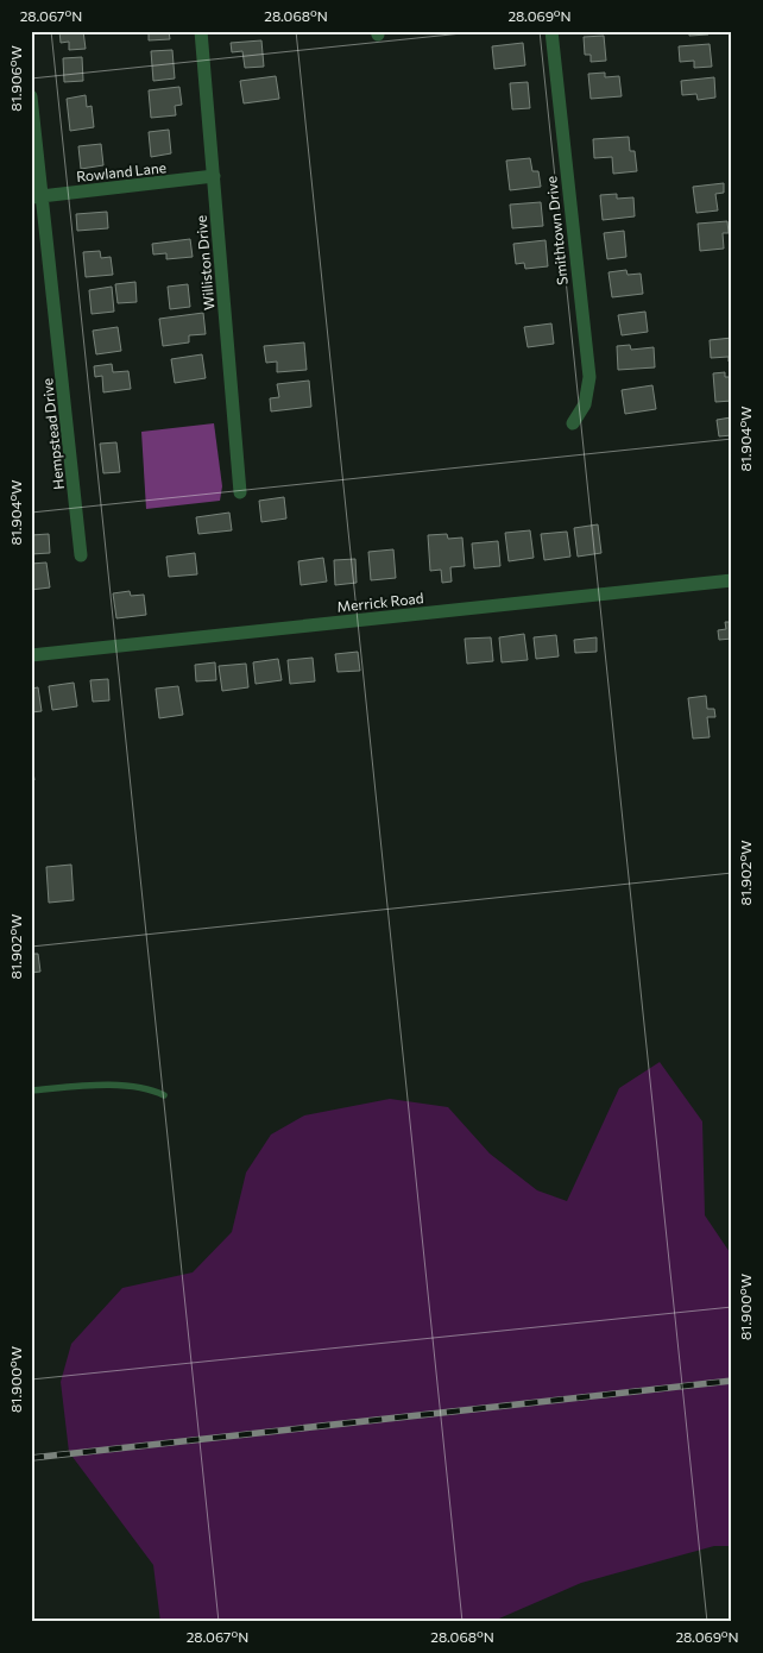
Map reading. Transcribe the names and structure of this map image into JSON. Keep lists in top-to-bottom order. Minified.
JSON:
{"streets":{"street":["Rowland Lane","Smithtown Drive","Williston Drive","Hempstead Drive","Merrick Road"]},"crossings":[["Rowland Lane","Williston Drive"],["Rowland Lane","Hempstead Drive"]],"coordinates":["28.067°N","28.068°N","28.069°N","81.906°W","81.904°W","81.902°W","81.900°W"]}
